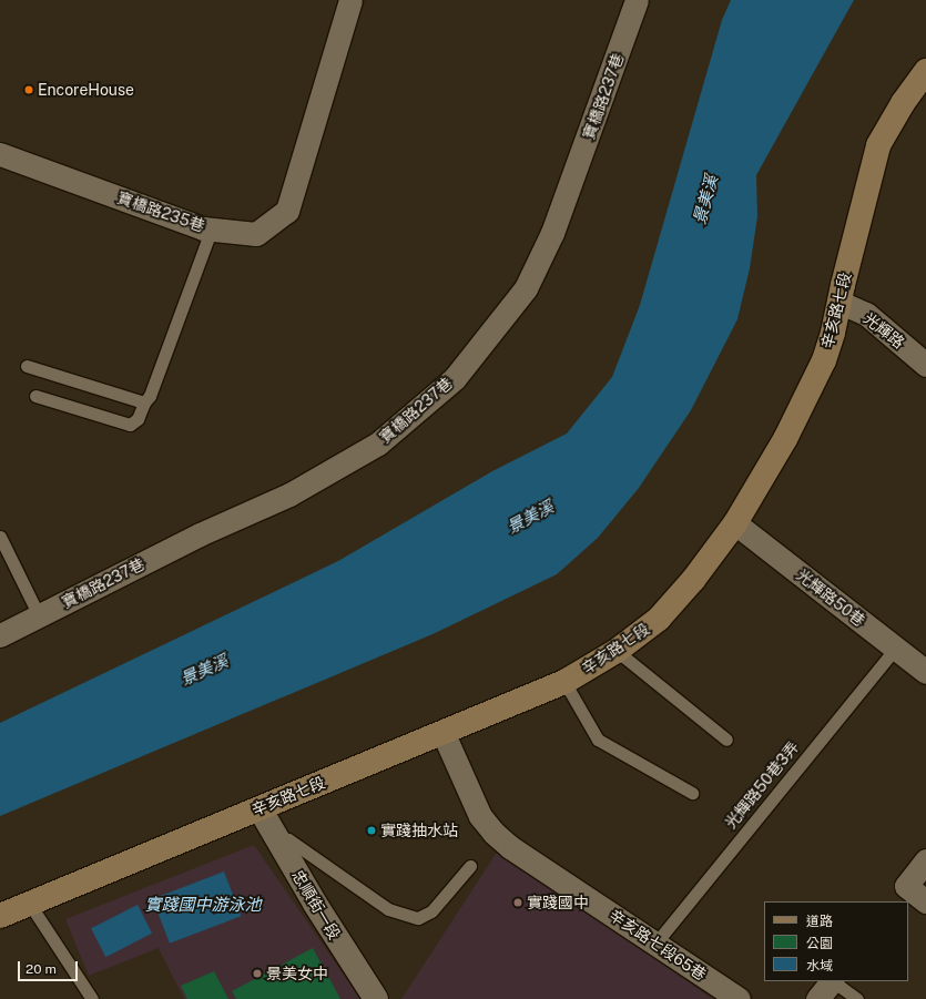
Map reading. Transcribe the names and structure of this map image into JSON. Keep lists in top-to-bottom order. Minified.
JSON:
{"streets":{"main road":["辛亥路七段"],"street":["寶橋路237巷","寶橋路235巷","光輝路","光輝路50巷","忠順街一段","辛亥路七段65巷"],"lane":["光輝路50巷3弄"]},"crossings":[["辛亥路七段","光輝路"],["辛亥路七段","光輝路50巷"],["辛亥路七段","忠順街一段"],["辛亥路七段","辛亥路七段65巷"],["光輝路50巷","光輝路50巷3弄"],["光輝路50巷3弄","辛亥路七段65巷"]],"water":["景美溪","實踐國中游泳池"],"places":["EncoreHouse","實踐抽水站","實踐國中","景美女中"],"legend":["道路","公園","水域"],"scale_bar":"20 m"}
